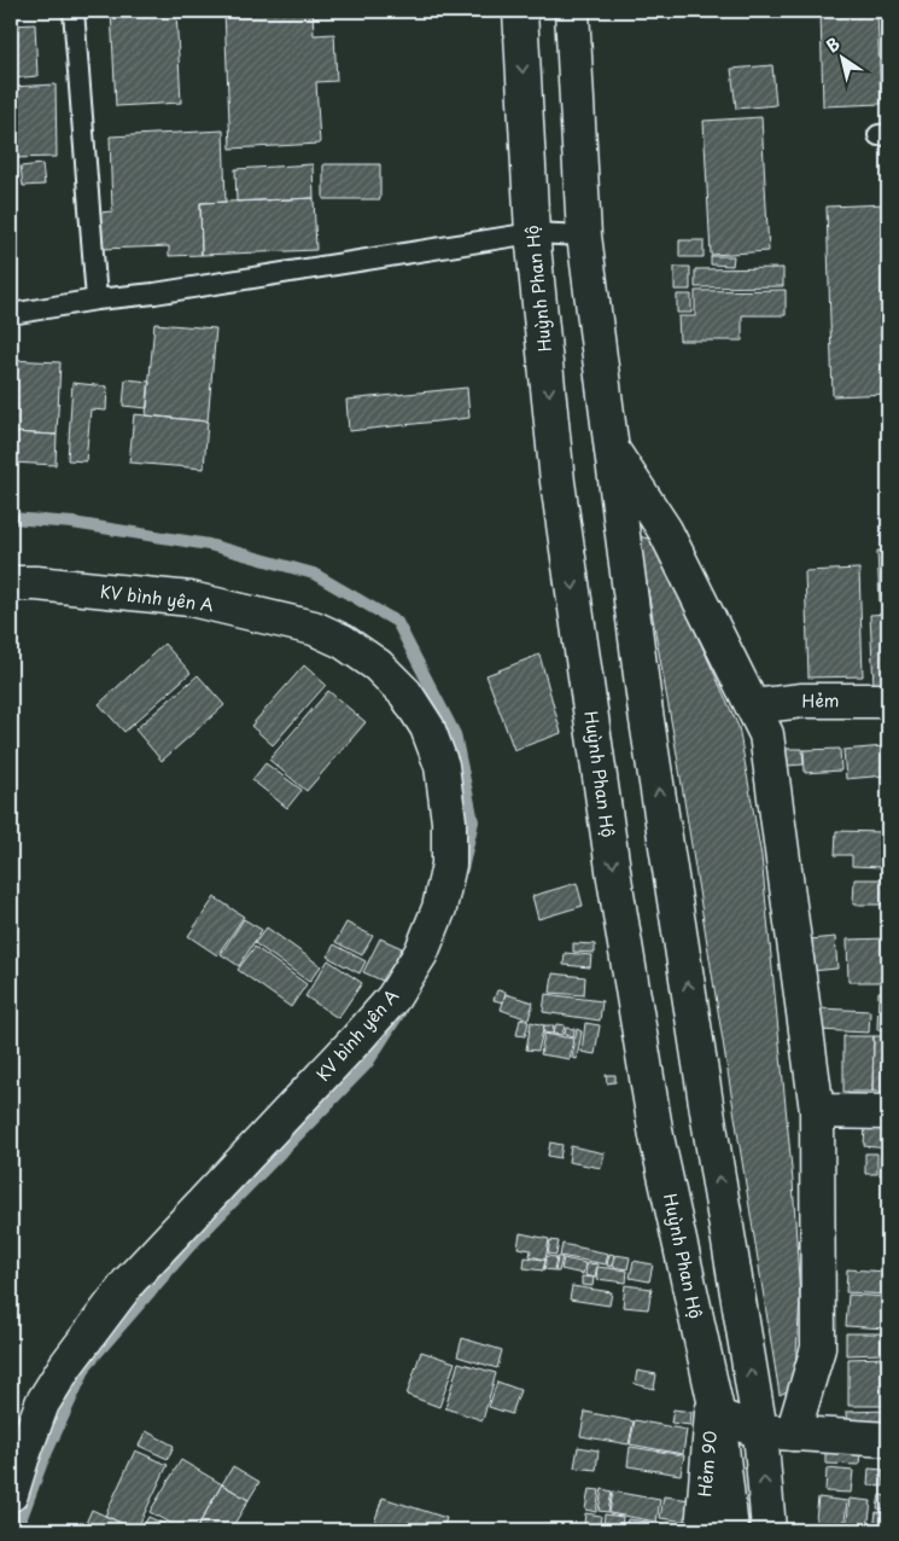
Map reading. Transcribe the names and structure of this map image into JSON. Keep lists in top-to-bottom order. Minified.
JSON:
{"streets":{"street":["Huỳnh Phan Hộ","KV bình yên A","Hẻm","Hẻm 90"]},"crossings":[["Huỳnh Phan Hộ","Hẻm 90"]],"north":"top left"}
